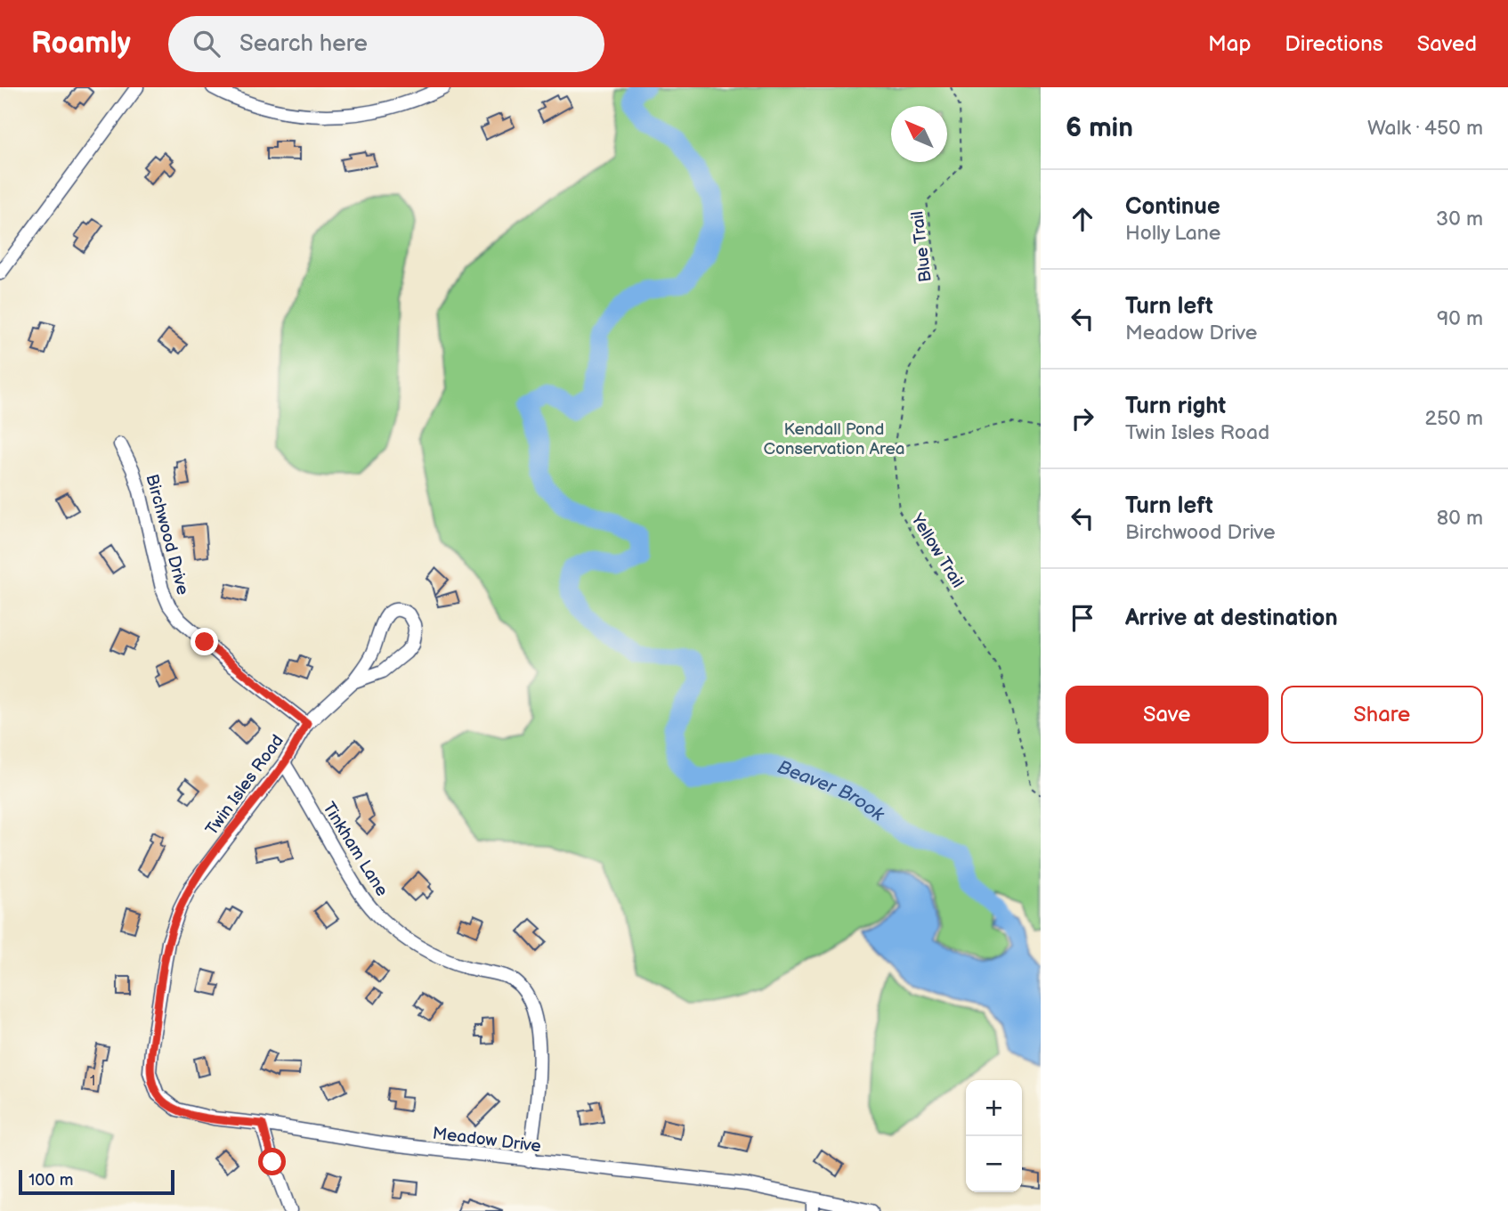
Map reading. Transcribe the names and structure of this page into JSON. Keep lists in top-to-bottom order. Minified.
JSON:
{"streets":{"street":["Birchwood Drive","Twin Isles Road","Tinkham Lane","Meadow Drive"],"path":["Blue Trail","Yellow Trail"]},"crossings":[["Blue Trail","Yellow Trail"],["Birchwood Drive","Twin Isles Road"],["Twin Isles Road","Tinkham Lane"],["Twin Isles Road","Meadow Drive"],["Tinkham Lane","Meadow Drive"]],"water":["Beaver Brook"],"parks":["Kendall Pond Conservation Area"],"house_numbers":["1"],"scale_bar":"100 m","north":"top left","page":{"header":"Roamly","search":"Search here","nav":["Map","Directions","Saved"],"heading":["6 min","Walk · 450 m"],"list":[["Continue","Holly Lane","30 m"],["Turn left","Meadow Drive","90 m"],["Turn right","Twin Isles Road","250 m"],["Turn left","Birchwood Drive","80 m"],"Arrive at destination"],"buttons":["Save","Share"],"map_buttons":["+","−"],"scale":"100 m"}}
